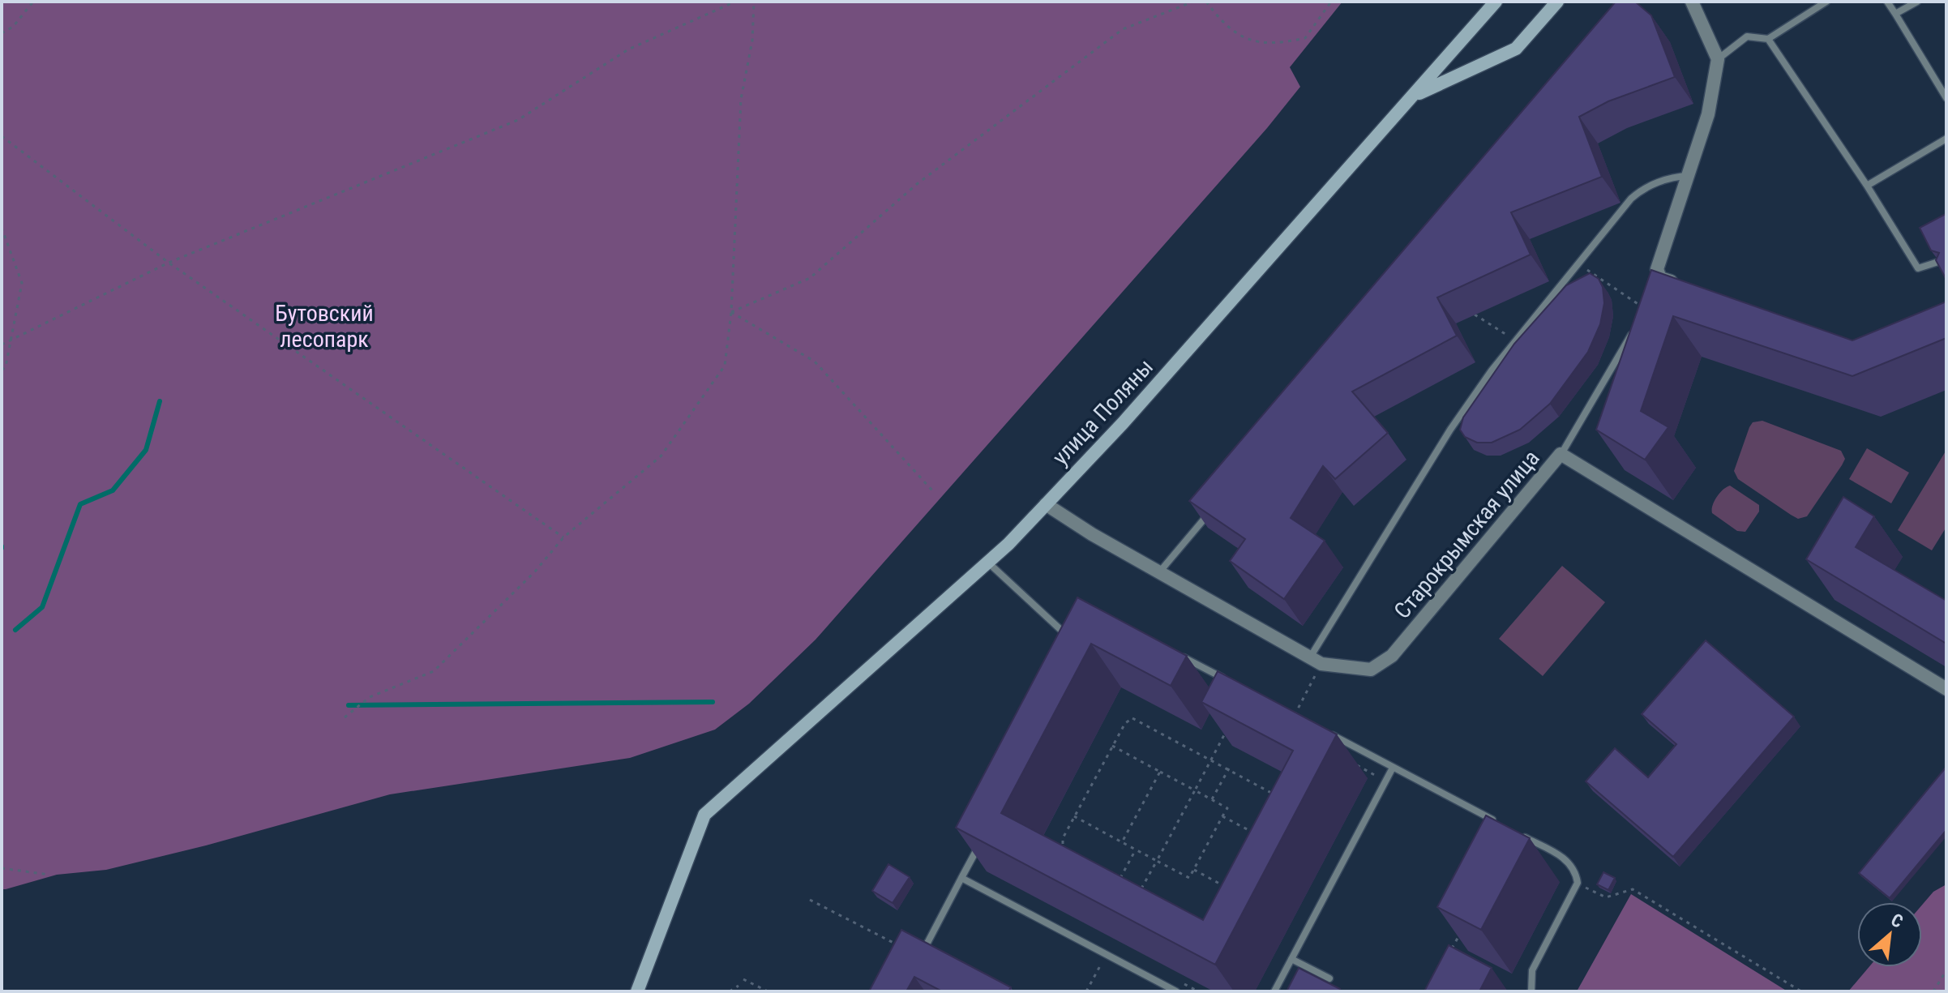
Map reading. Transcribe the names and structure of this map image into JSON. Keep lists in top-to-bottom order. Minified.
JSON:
{"streets":{"main road":["улица Поляны"],"street":["Старокрымская улица"]},"crossings":[["улица Поляны","Старокрымская улица"]],"parks":["Бутовский лесопарк"],"north":"top right"}
